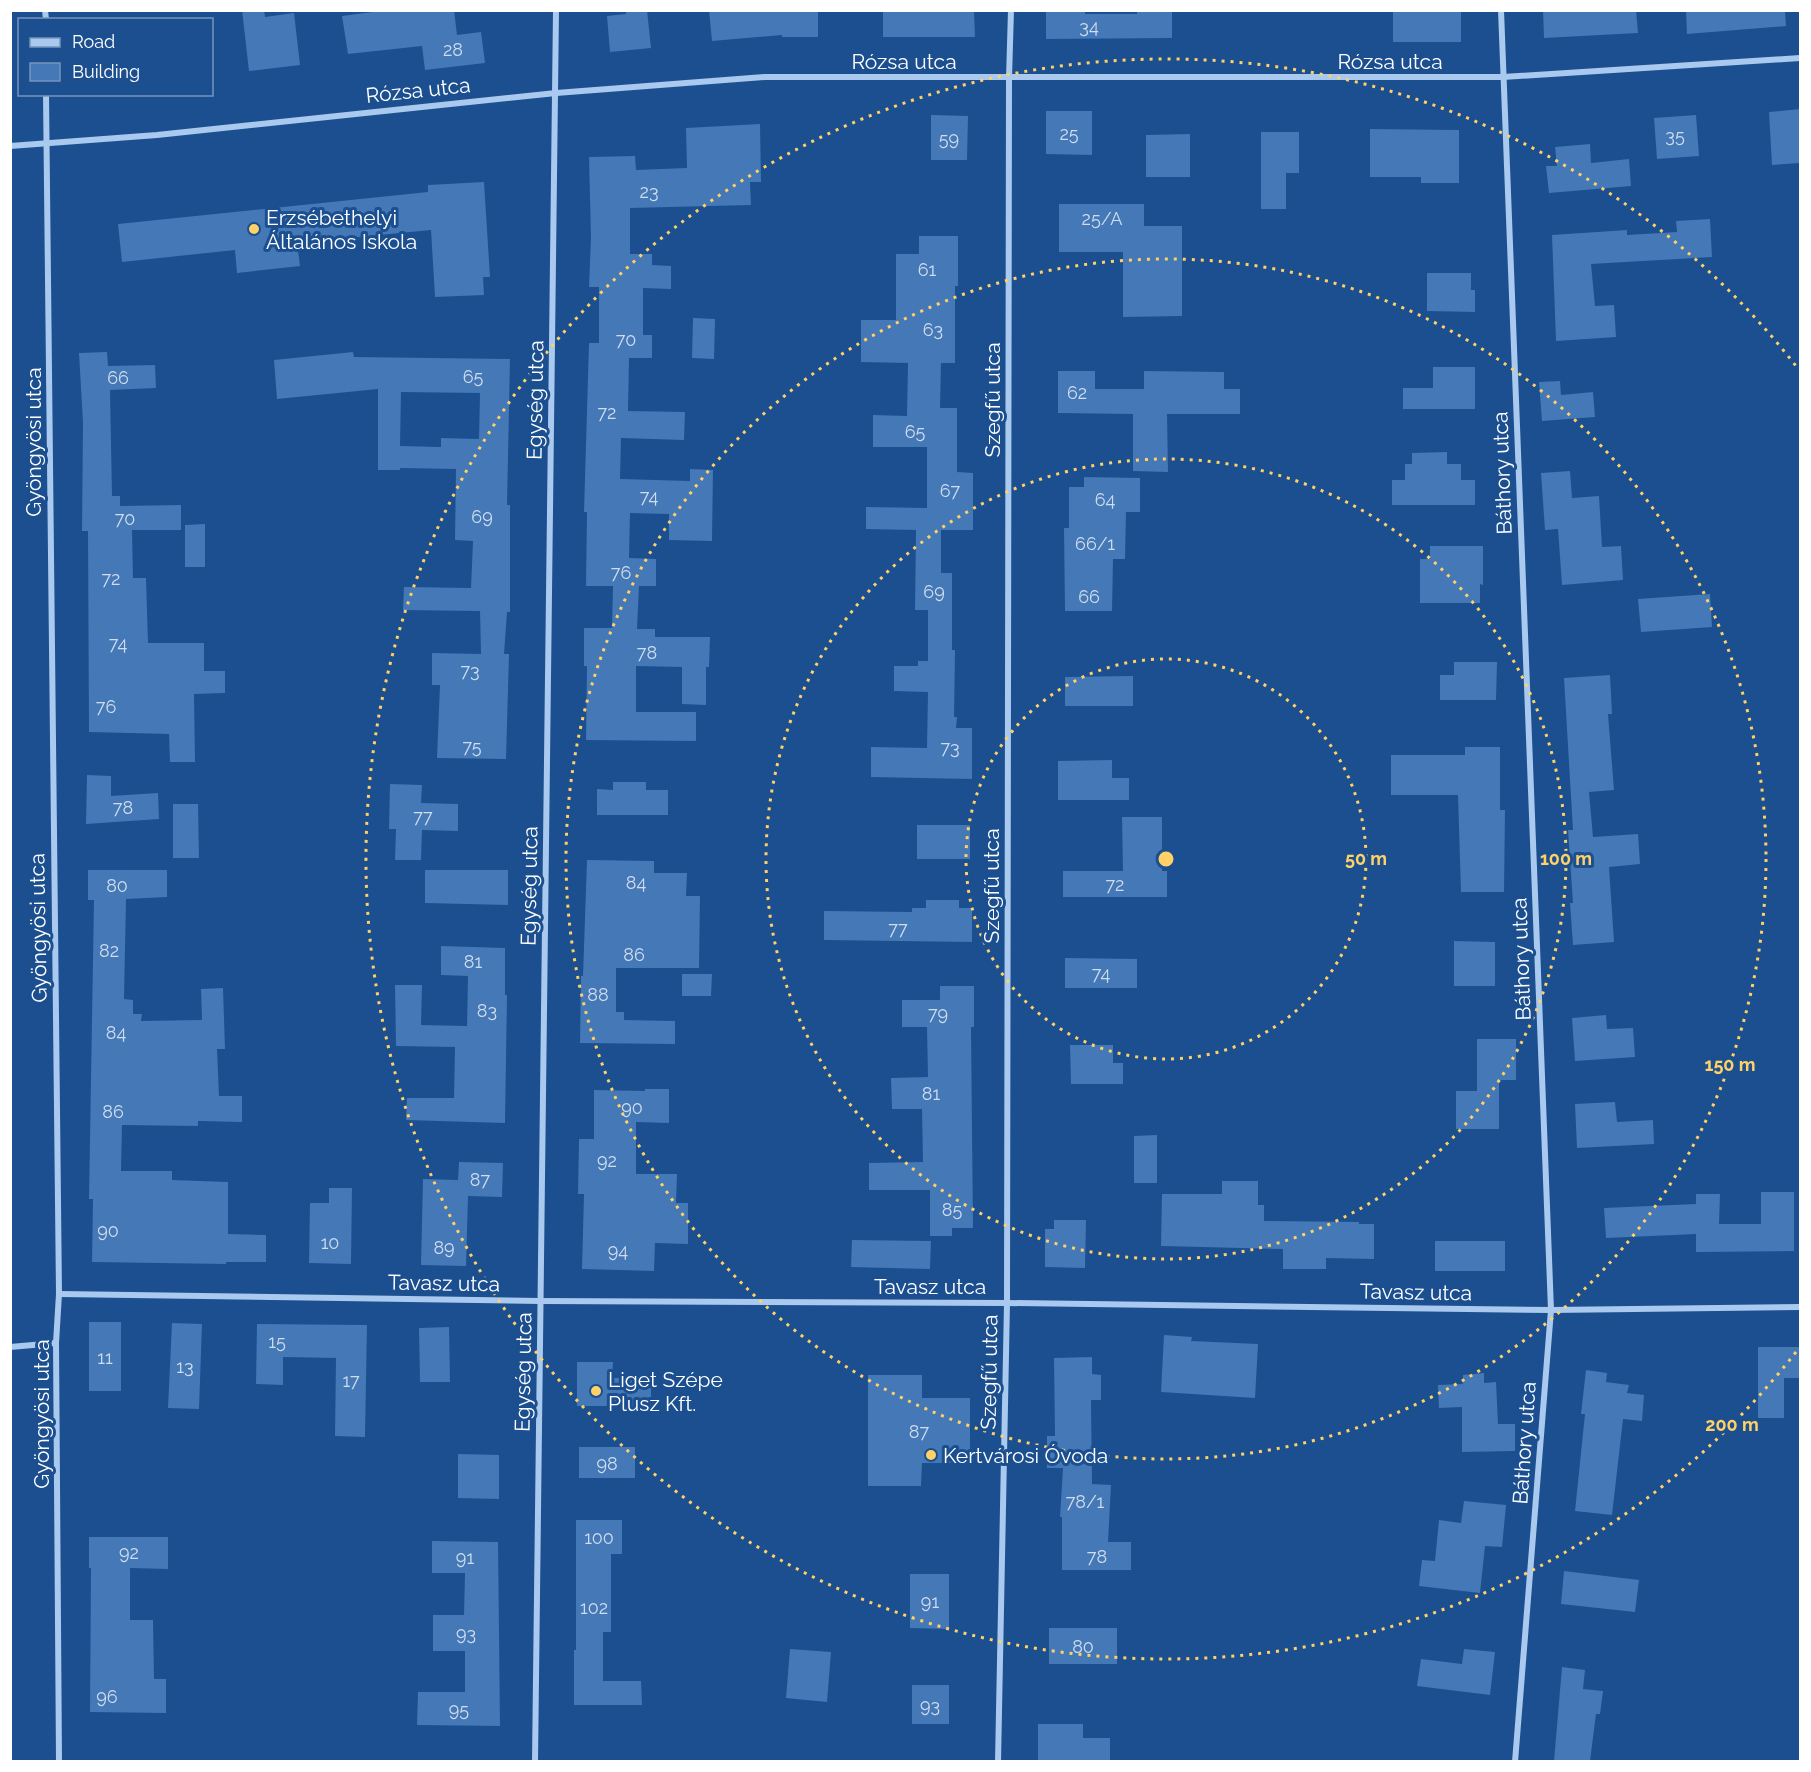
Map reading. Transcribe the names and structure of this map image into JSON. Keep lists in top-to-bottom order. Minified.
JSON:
{"streets":{"street":["Rózsa utca","Egység utca","Szegfű utca","Gyöngyösi utca","Báthory utca","Tavasz utca"]},"crossings":[["Rózsa utca","Egység utca"],["Rózsa utca","Szegfű utca"],["Rózsa utca","Gyöngyösi utca"],["Rózsa utca","Báthory utca"],["Egység utca","Tavasz utca"],["Szegfű utca","Tavasz utca"],["Gyöngyösi utca","Tavasz utca"],["Báthory utca","Tavasz utca"]],"places":["Erzsébethelyi Általános Iskola","Liget Szépe Plusz Kft.","Kertvárosi Óvoda"],"house_numbers":["34","28","25","35","59","23","25/A","61","63","70","65","66","62","72","65","67","74","64","69","70","66/1","76","72","69","66","74","78","73","76","75","73","78","77","84","72","80","77","82","86","81","74","88","83","79","84","81","90","86","92","87","85","90","10","89","94","15","11","13","17","87","98","78/1","100","92","78","91","91","102","93","80","96","93","95"],"legend":["Road","Building"],"rings":["50 m","100 m","150 m","200 m"]}
